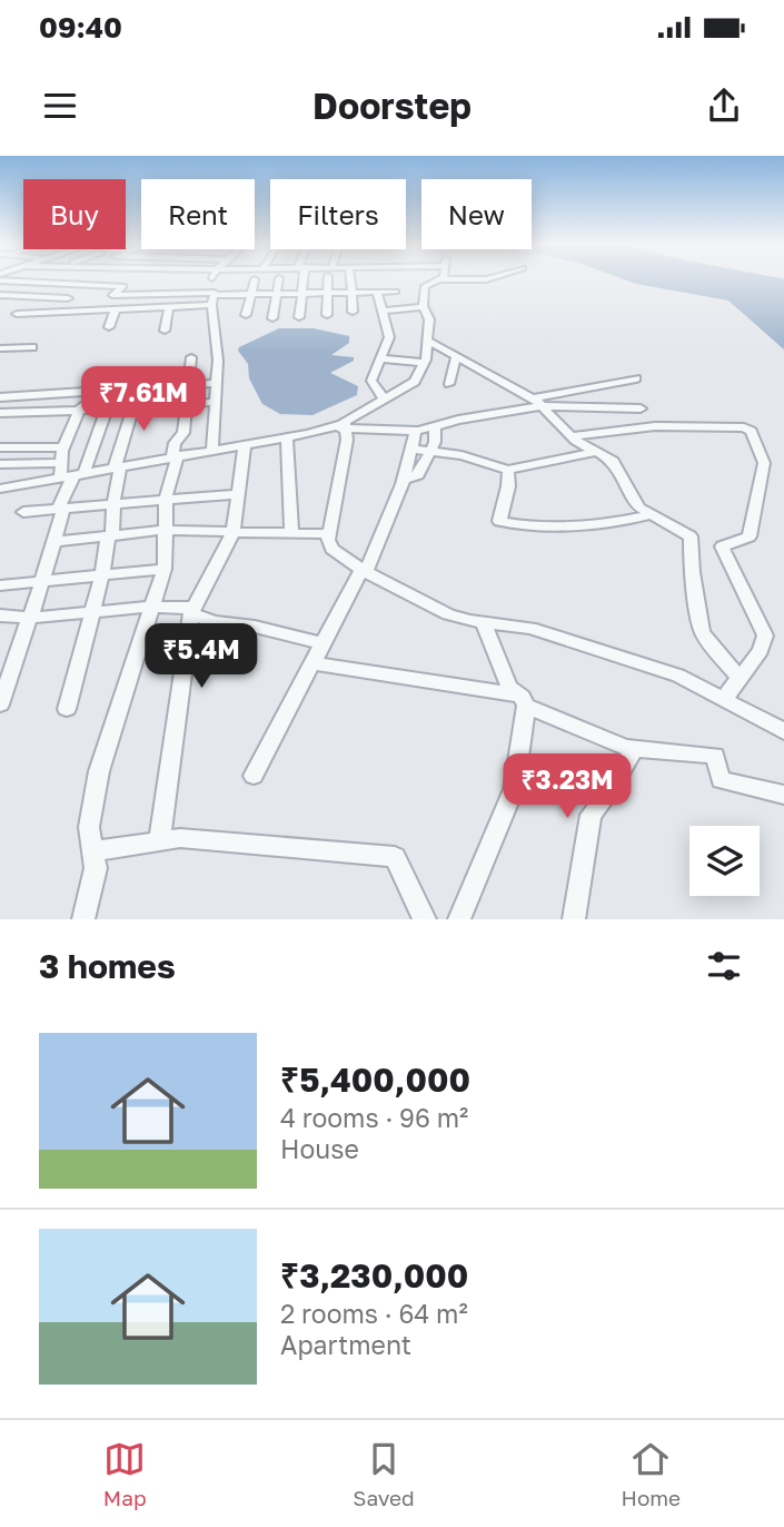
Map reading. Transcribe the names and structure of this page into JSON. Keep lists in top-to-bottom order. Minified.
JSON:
{"page":{"status":"09:40","header":"Doorstep","chip":["Buy","Rent","Filters","New"],"price":["₹7.61M","₹5.4M","₹3.23M"],"heading":"3 homes","list":[{"name":"₹5,400,000","note":"4 rooms · 96 m² · House"},{"name":"₹3,230,000","note":"2 rooms · 64 m² · Apartment"}],"tabs":["Map","Saved","Home"]}}
